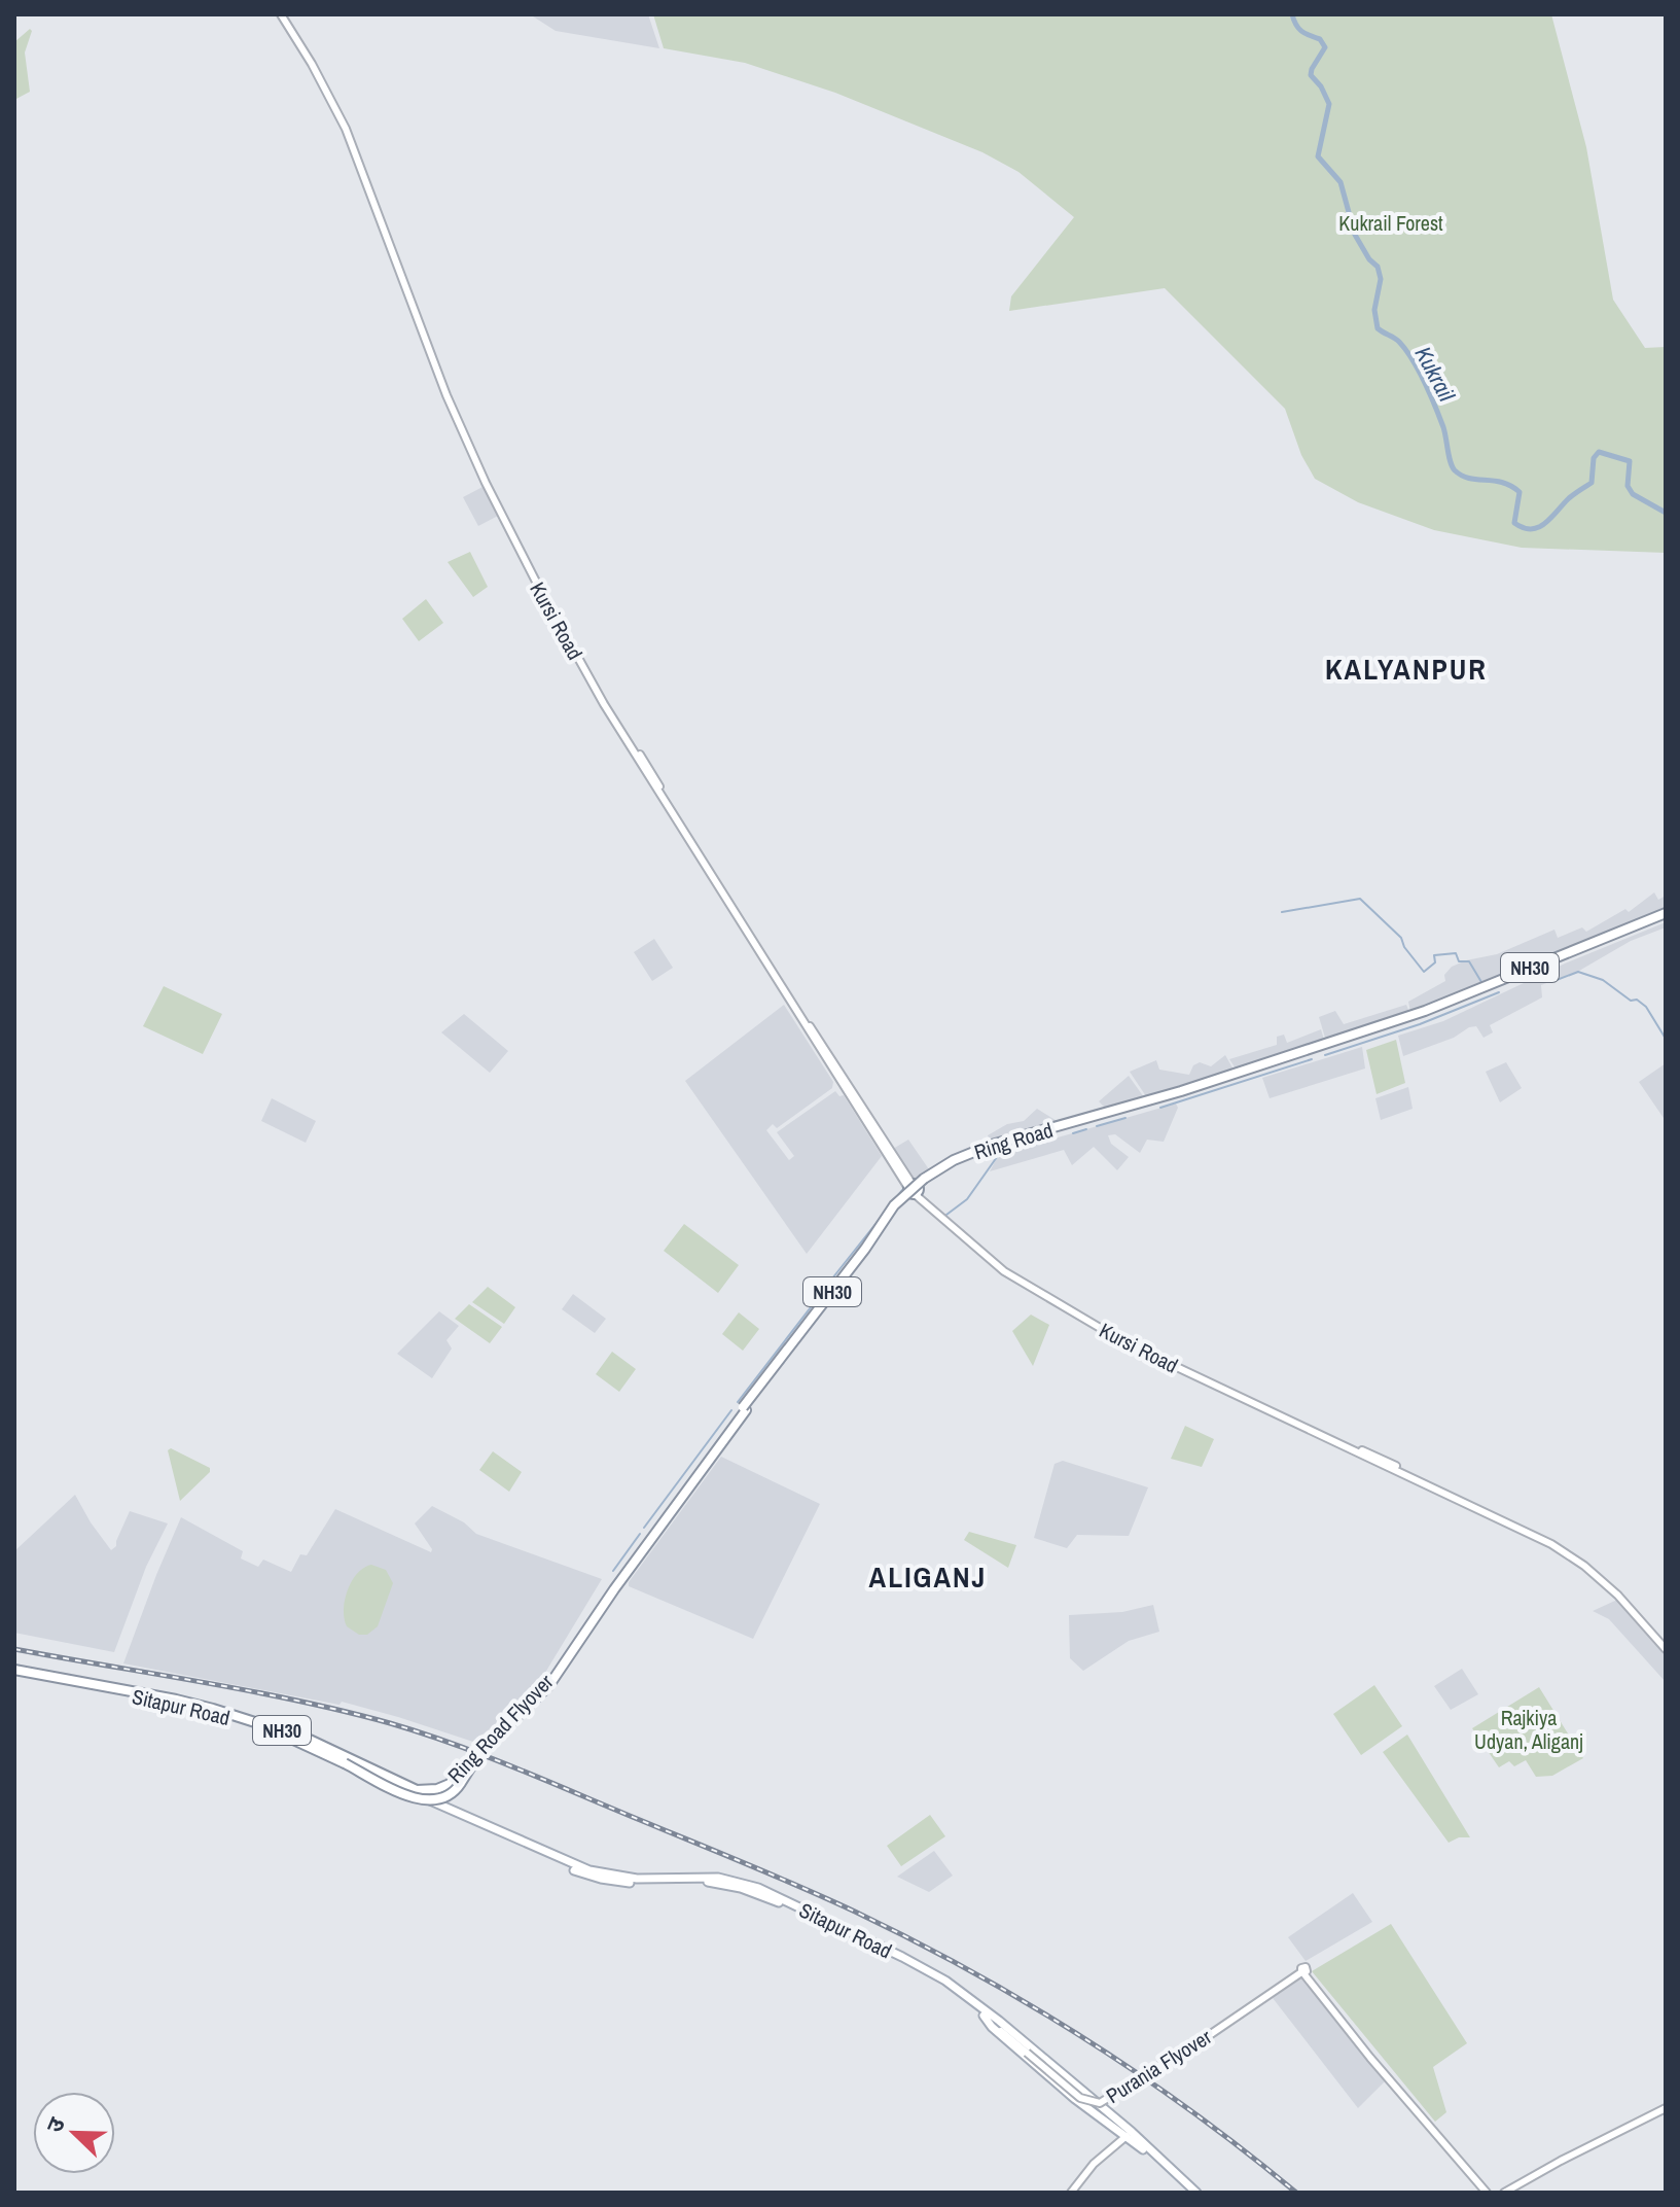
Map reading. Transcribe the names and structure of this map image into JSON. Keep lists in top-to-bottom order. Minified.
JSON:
{"streets":{"highway":["NH30","Ring Road","Sitapur Road","Ring Road Flyover"],"main road":["Kursi Road","Purania Flyover"]},"crossings":[["NH30","Sitapur Road"],["NH30","Ring Road Flyover"],["Ring Road","Ring Road Flyover"],["Sitapur Road","Ring Road Flyover"],["Sitapur Road","Purania Flyover"]],"districts":["KALYANPUR","ALIGANJ"],"water":["Kukrail"],"parks":["Kukrail Forest","Rajkiya Udyan, Aliganj"],"north":"top left"}
